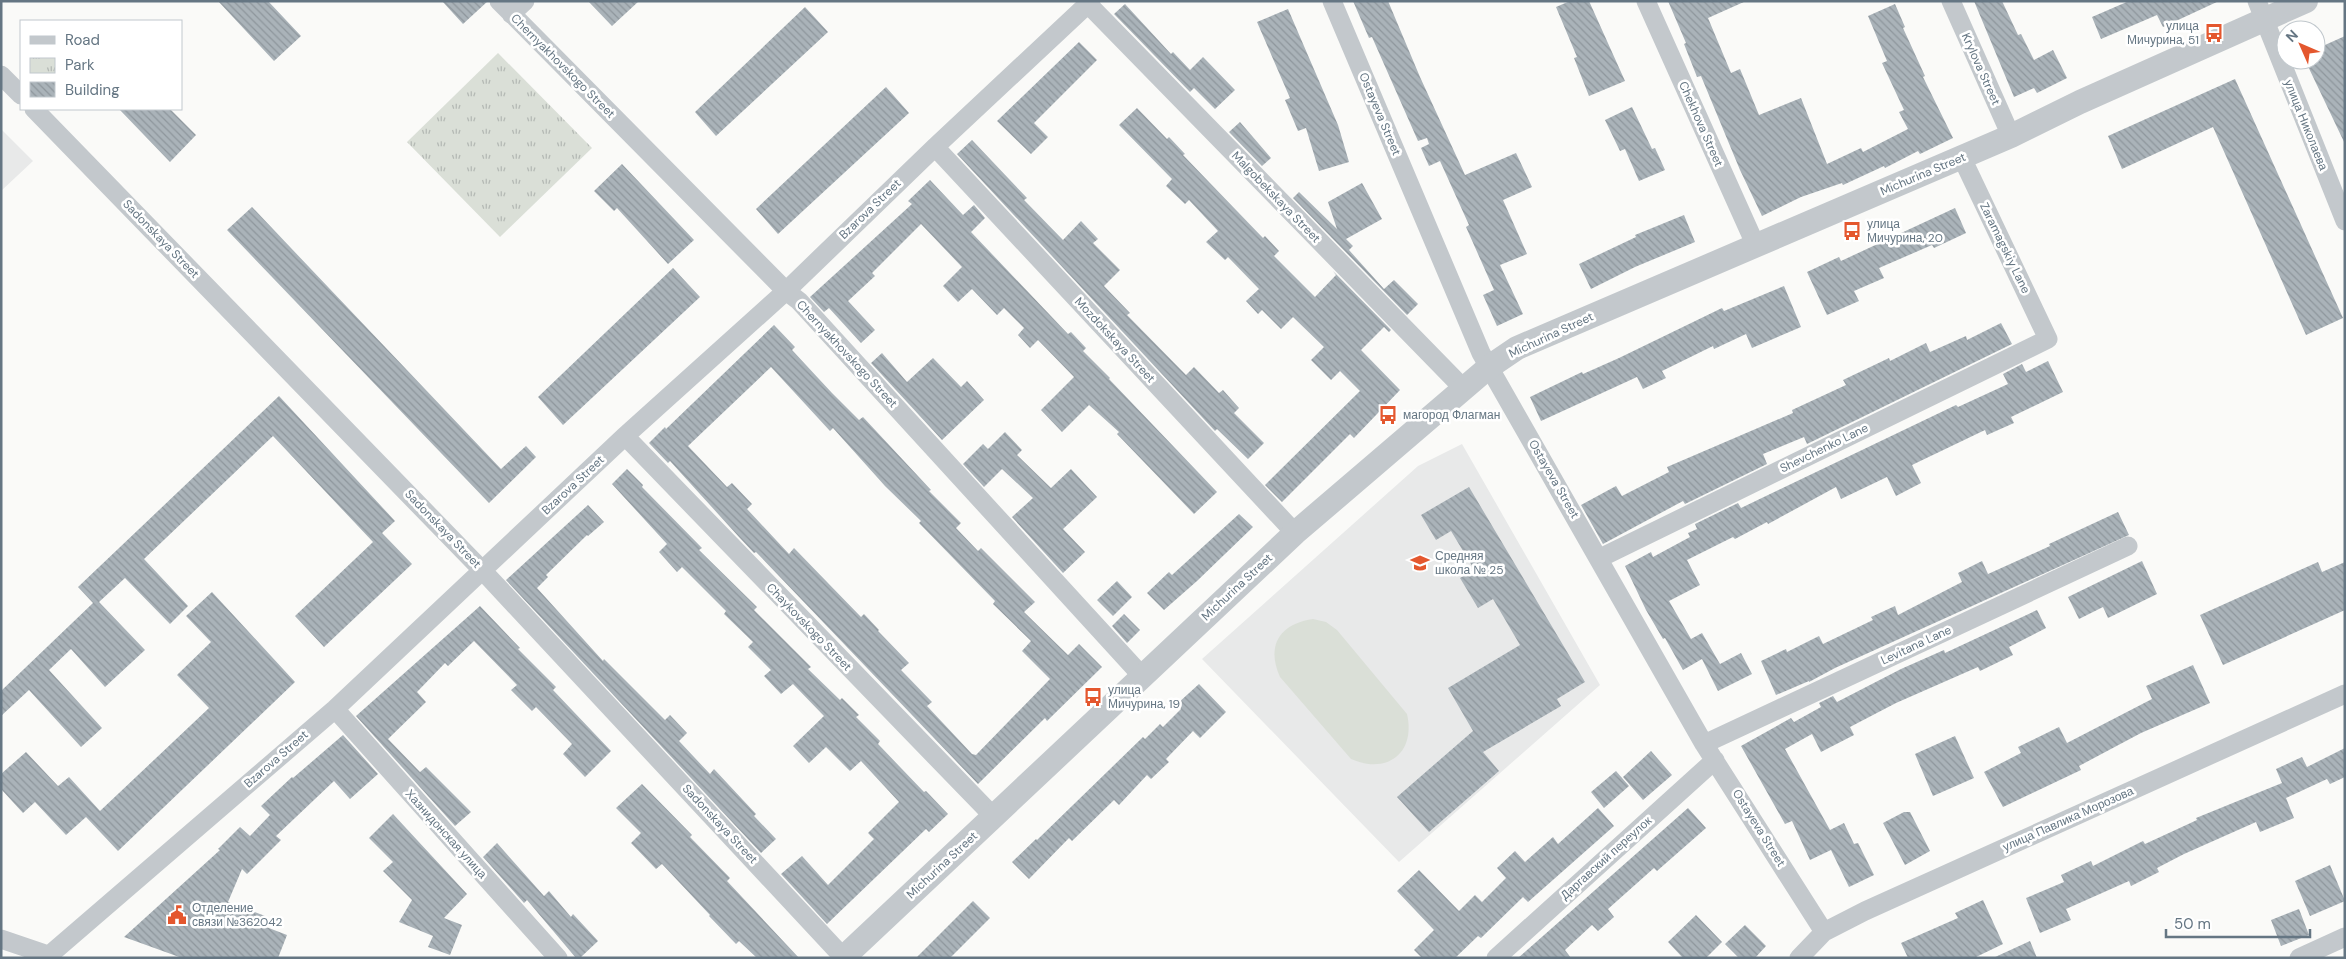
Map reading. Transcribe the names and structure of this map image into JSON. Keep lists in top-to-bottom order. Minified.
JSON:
{"streets":{"street":["Chernyakhovskogo Street","Krylova Street","Ostayeva Street","Chekhova Street","улица Николаева","Michurina Street","Malgobekskaya Street","Bzarova Street","Sadonskaya Street","Zaramagskiy Lane","Mozdokskaya Street","Shevchenko Lane","Chaykovskogo Street","Levitana Lane","улица Павлика Морозова","Хазнидонская улица","Даргавский переулок"]},"crossings":[["Chernyakhovskogo Street","Michurina Street"],["Chernyakhovskogo Street","Bzarova Street"],["Krylova Street","Michurina Street"],["Ostayeva Street","Michurina Street"],["Ostayeva Street","Shevchenko Lane"],["Ostayeva Street","Levitana Lane"],["Ostayeva Street","улица Павлика Морозова"],["Ostayeva Street","Даргавский переулок"],["Chekhova Street","Michurina Street"],["улица Николаева","Michurina Street"],["Michurina Street","Malgobekskaya Street"],["Michurina Street","Sadonskaya Street"],["Michurina Street","Zaramagskiy Lane"],["Michurina Street","Mozdokskaya Street"],["Michurina Street","Chaykovskogo Street"],["Malgobekskaya Street","Bzarova Street"],["Bzarova Street","Sadonskaya Street"],["Bzarova Street","Mozdokskaya Street"],["Bzarova Street","Chaykovskogo Street"],["Bzarova Street","Хазнидонская улица"],["Zaramagskiy Lane","Shevchenko Lane"]],"places":{"bus stop":["улица Мичурина, 51","улица Мичурина, 20","магород Флагман","улица Мичурина, 19"],"school or university":["Средняя школа № 25"],"public building":["Отделение связи №362042"]},"legend":["Road","Park","Building"],"scale_bar":"50 m","north":"top left"}
